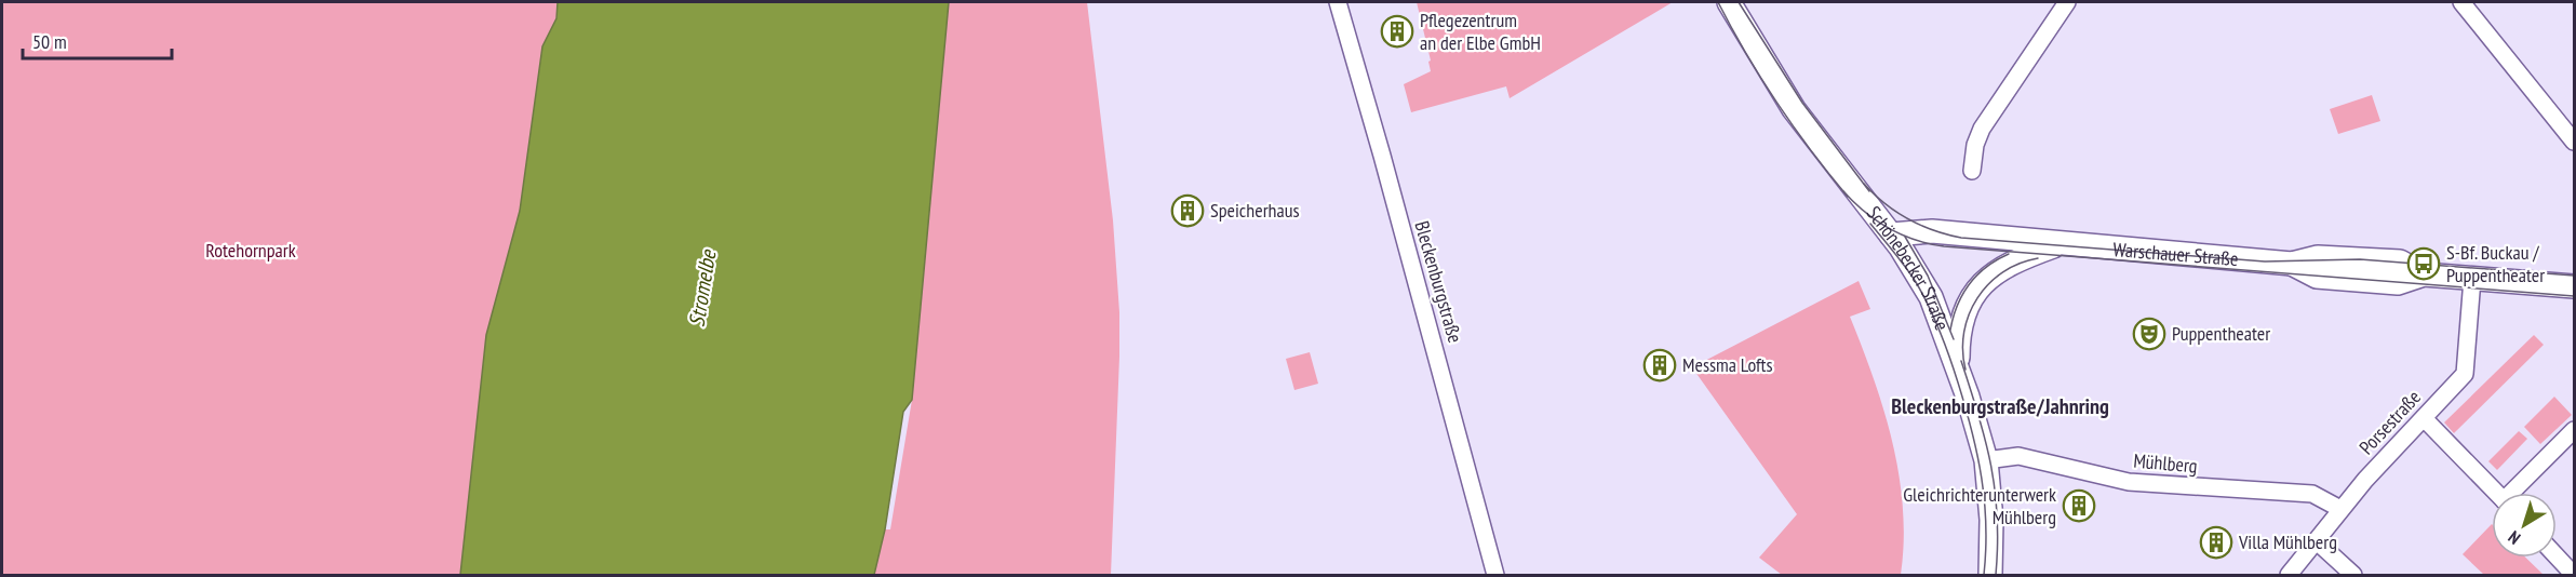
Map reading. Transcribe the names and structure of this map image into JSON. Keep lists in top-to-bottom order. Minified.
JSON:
{"streets":{"main road":["Warschauer Straße","Schönebecker Straße"],"street":["Bleckenburgstraße","Porsestraße","Mühlberg"]},"crossings":[["Warschauer Straße","Schönebecker Straße"],["Warschauer Straße","Porsestraße"],["Schönebecker Straße","Mühlberg"],["Porsestraße","Mühlberg"]],"districts":["Bleckenburgstraße/Jahnring"],"water":["Stromelbe"],"parks":["Rotehornpark"],"places":{"building":["Pflegezentrum an der Elbe GmbH","Speicherhaus","Messma Lofts","Gleichrichterunterwerk Mühlberg","Villa Mühlberg"],"bus stop":["S-Bf. Buckau / Puppentheater"],"theatre":["Puppentheater"]},"scale_bar":"50 m","north":"bottom left"}
